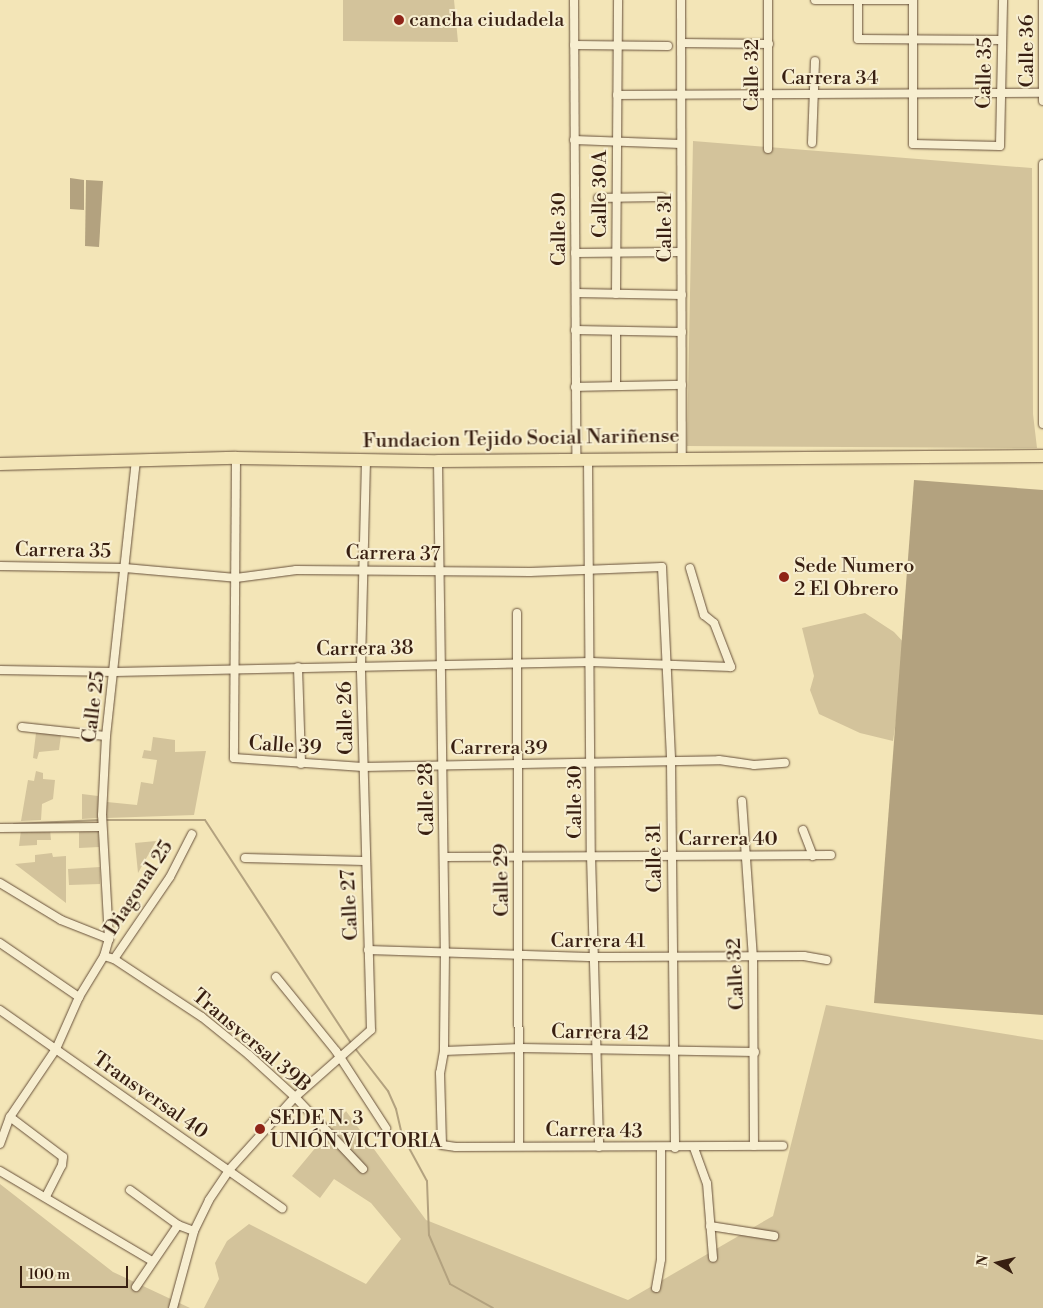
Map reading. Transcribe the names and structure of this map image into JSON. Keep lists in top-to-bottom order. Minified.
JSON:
{"streets":{"main road":["Fundacion Tejido Social Nariñense"],"street":["Calle 36","Calle 35","Calle 32","Carrera 34","Calle 30A","Calle 31","Calle 30","Carrera 35","Carrera 37","Carrera 38","Calle 25","Calle 26","Calle 39","Carrera 39","Calle 28","Carrera 40","Calle 29","Diagonal 25","Calle 27","Carrera 41","Carrera 42","Transversal 39B","Transversal 40","Carrera 43"]},"crossings":[["Calle 36","Carrera 34"],["Calle 35","Carrera 34"],["Calle 32","Carrera 34"],["Calle 32","Carrera 40"],["Calle 32","Carrera 41"],["Calle 32","Carrera 42"],["Calle 32","Carrera 43"],["Carrera 34","Calle 30A"],["Carrera 34","Calle 31"],["Calle 31","Fundacion Tejido Social Nariñense"],["Calle 31","Carrera 37"],["Calle 31","Carrera 38"],["Calle 31","Carrera 39"],["Calle 31","Carrera 40"],["Calle 31","Carrera 41"],["Calle 31","Carrera 42"],["Calle 31","Carrera 43"],["Calle 30","Fundacion Tejido Social Nariñense"],["Calle 30","Carrera 37"],["Calle 30","Carrera 38"],["Calle 30","Carrera 39"],["Calle 30","Carrera 40"],["Calle 30","Carrera 41"],["Calle 30","Carrera 42"],["Calle 30","Carrera 43"],["Fundacion Tejido Social Nariñense","Calle 25"],["Fundacion Tejido Social Nariñense","Calle 26"],["Fundacion Tejido Social Nariñense","Calle 28"],["Carrera 35","Carrera 37"],["Carrera 35","Calle 25"],["Carrera 37","Calle 25"],["Carrera 37","Calle 26"],["Carrera 37","Calle 28"],["Carrera 38","Calle 25"],["Carrera 38","Calle 26"],["Carrera 38","Calle 39"],["Carrera 38","Calle 28"],["Carrera 38","Calle 29"],["Calle 25","Diagonal 25"],["Calle 25","Transversal 39B"],["Calle 26","Calle 39"],["Calle 26","Carrera 39"],["Calle 26","Calle 27"],["Calle 39","Carrera 39"],["Calle 39","Calle 27"],["Carrera 39","Calle 28"],["Carrera 39","Calle 29"],["Carrera 39","Calle 27"],["Calle 28","Carrera 40"],["Calle 28","Carrera 41"],["Calle 28","Carrera 42"],["Calle 28","Carrera 43"],["Carrera 40","Calle 29"],["Calle 29","Carrera 41"],["Calle 29","Carrera 42"],["Calle 29","Carrera 43"],["Diagonal 25","Transversal 39B"],["Diagonal 25","Transversal 40"],["Calle 27","Carrera 41"]],"places":["cancha ciudadela","Sede Numero 2 El Obrero","SEDE N. 3 UNIÓN VICTORIA"],"scale_bar":"100 m","north":"left"}
